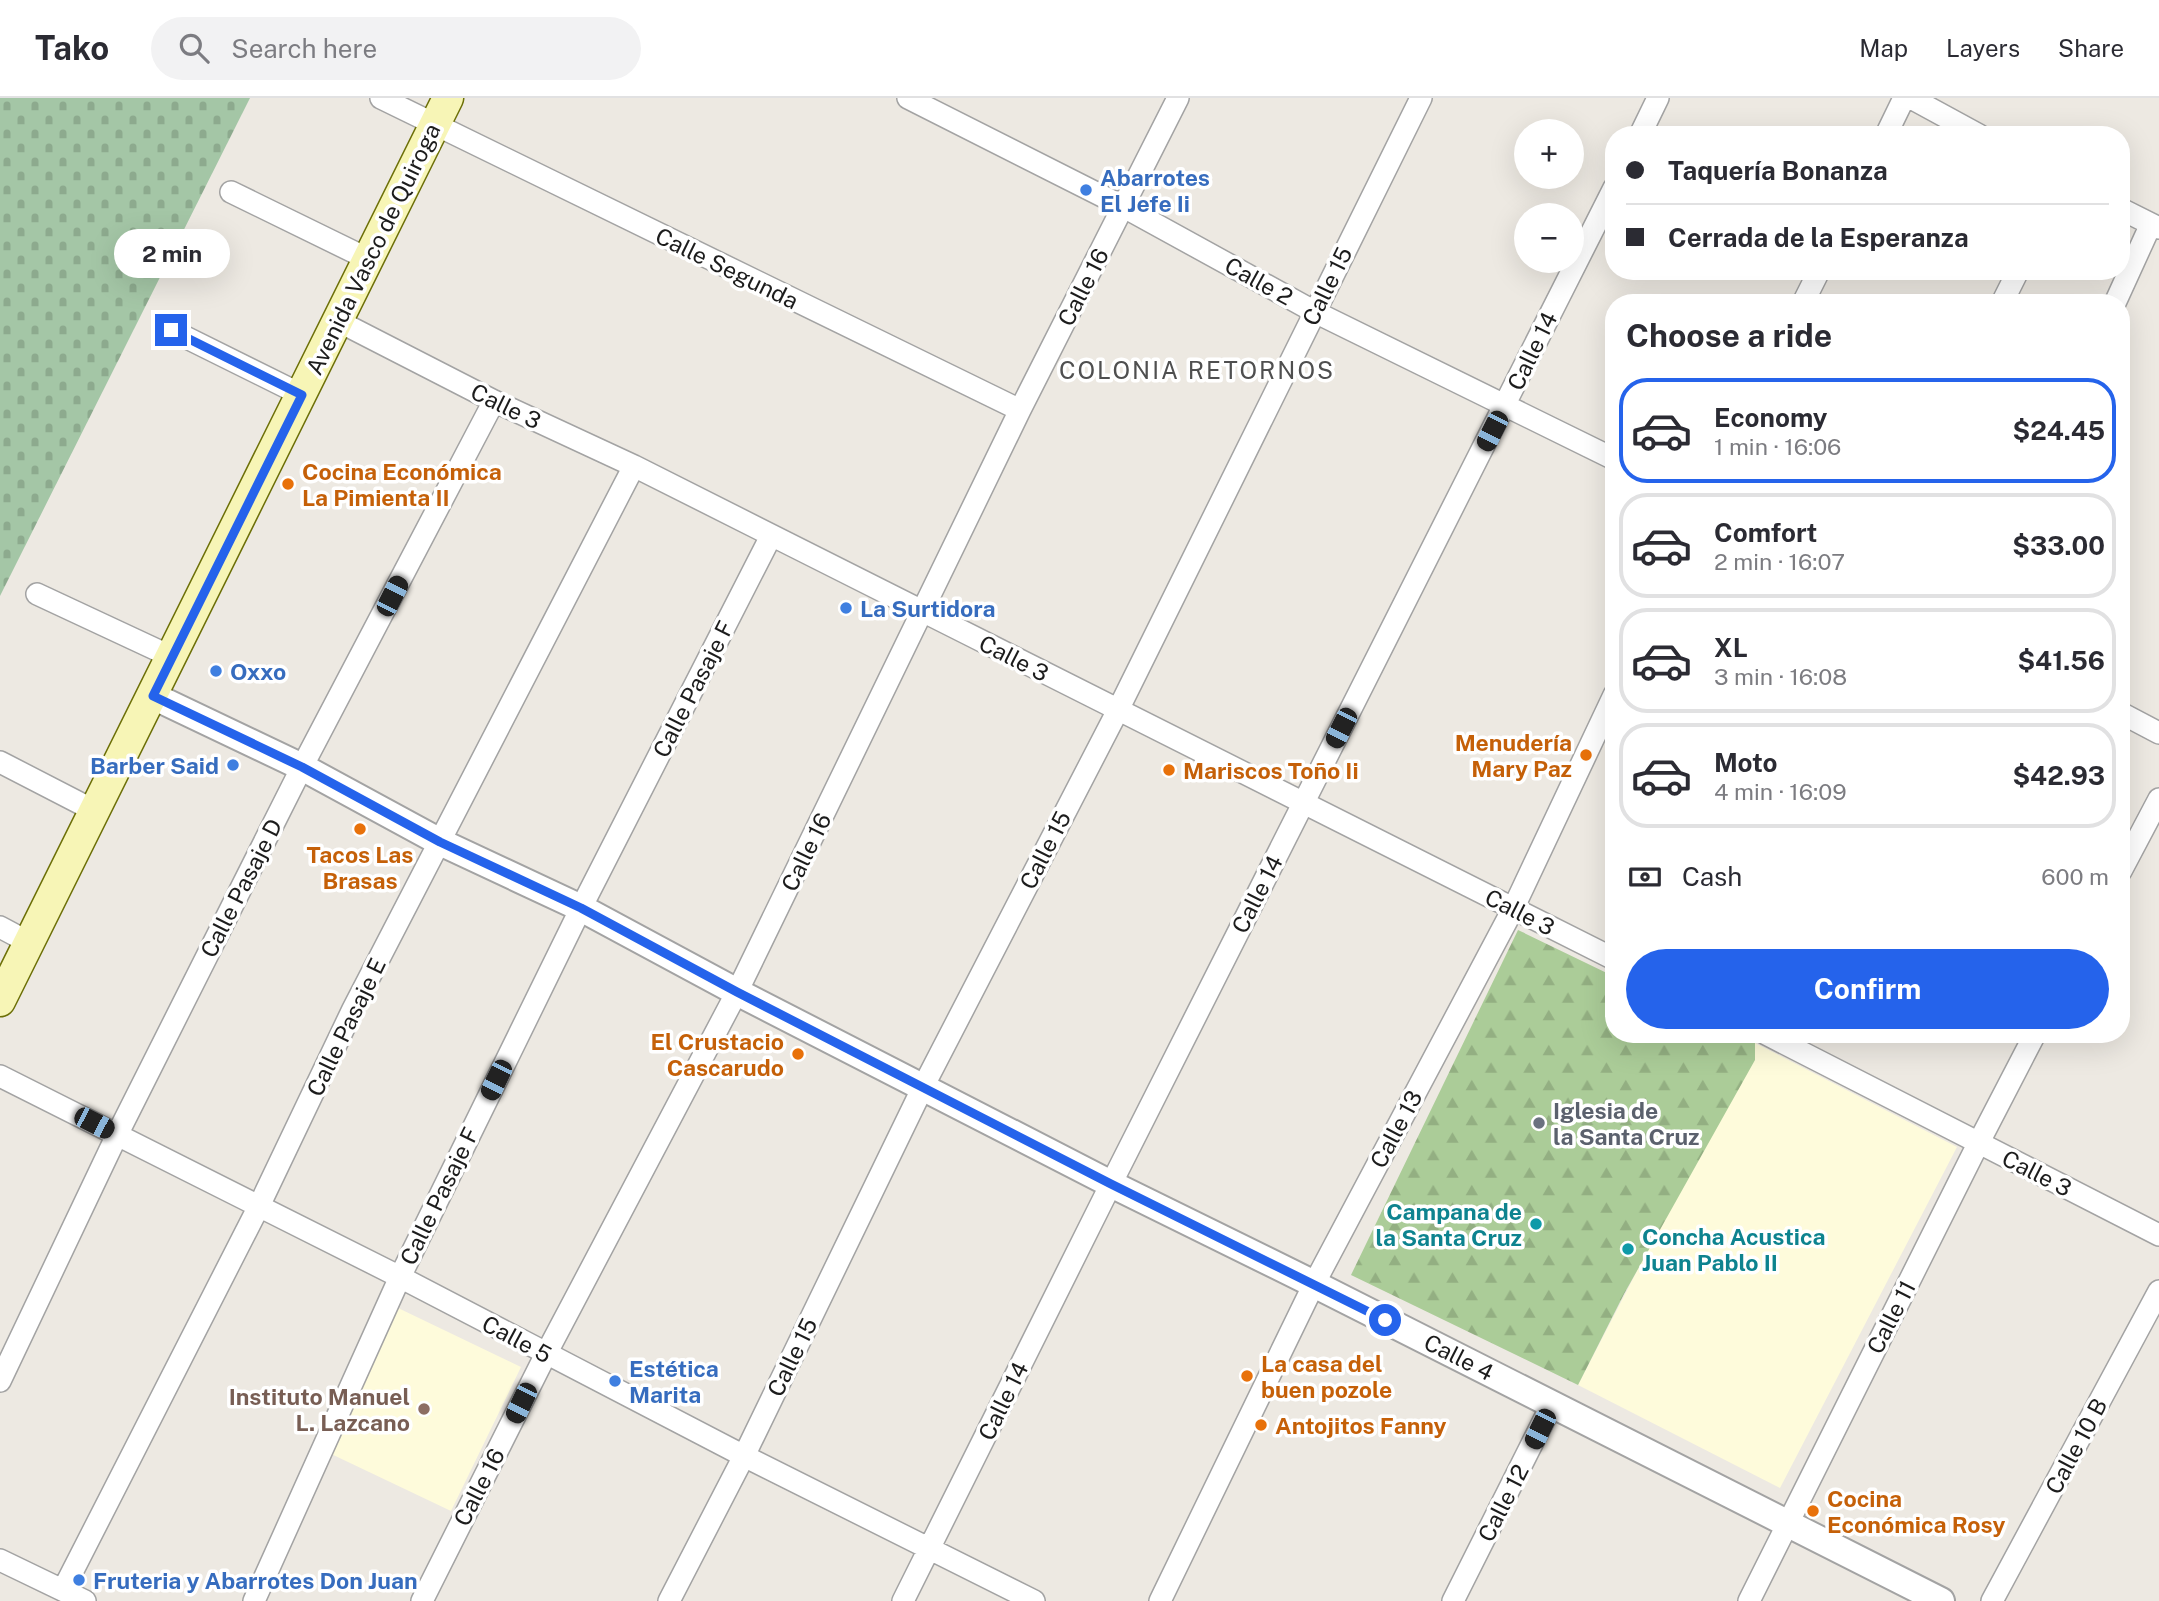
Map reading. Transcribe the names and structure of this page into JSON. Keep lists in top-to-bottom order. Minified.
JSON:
{"streets":{"main road":["Avenida Vasco de Quiroga"],"street":["Calle Segunda","Calle 2","Calle 15","Calle 16","Calle 14","Calle 3","Calle Pasaje F","Calle Pasaje D","Calle Pasaje E","Calle 13","Calle 11","Calle 5","Calle 4","Calle 10 B","Calle 12"]},"crossings":[["Avenida Vasco de Quiroga","Calle Segunda"],["Avenida Vasco de Quiroga","Calle 3"],["Avenida Vasco de Quiroga","Calle 4"],["Calle Segunda","Calle 16"],["Calle 2","Calle 15"],["Calle 2","Calle 16"],["Calle 2","Calle 14"],["Calle 15","Calle 3"],["Calle 15","Calle 5"],["Calle 15","Calle 4"],["Calle 16","Calle 3"],["Calle 16","Calle 5"],["Calle 16","Calle 4"],["Calle 14","Calle 3"],["Calle 14","Calle 5"],["Calle 14","Calle 4"],["Calle 3","Calle Pasaje F"],["Calle 3","Calle Pasaje D"],["Calle 3","Calle Pasaje E"],["Calle 3","Calle 13"],["Calle 3","Calle 11"],["Calle Pasaje F","Calle 5"],["Calle Pasaje F","Calle 4"],["Calle Pasaje D","Calle 5"],["Calle Pasaje D","Calle 4"],["Calle Pasaje E","Calle 5"],["Calle Pasaje E","Calle 4"],["Calle 13","Calle 4"],["Calle 11","Calle 4"],["Calle 4","Calle 12"]],"districts":["COLONIA RETORNOS"],"places":["Abarrotes El Jefe Ii","Cocina Económica La Pimienta II","La Surtidora","Oxxo","Menudería Mary Paz","Barber Said","Mariscos Toño Ii","Tacos Las Brasas","El Crustacio Cascarudo","Iglesia de la Santa Cruz","Campana de la Santa Cruz","Concha Acustica Juan Pablo II","La casa del buen pozole","Estética Marita","Instituto Manuel L. Lazcano","Antojitos Fanny","Cocina Económica Rosy","Fruteria y Abarrotes Don Juan"],"page":{"header":"Tako","search":"Search here","nav":["Map","Layers","Share"],"map_buttons":["+","−"],"banner":["Taquería Bonanza","Cerrada de la Esperanza"],"bubble":"2 min","heading":"Choose a ride","list":[{"name":"Economy","note":"1 min · 16:06","value":"$24.45"},{"name":"Comfort","note":"2 min · 16:07","value":"$33.00"},{"name":"XL","note":"3 min · 16:08","value":"$41.56"},{"name":"Moto","note":"4 min · 16:09","value":"$42.93"}],"pay":["Cash","600 m"],"buttons":"Confirm"}}
